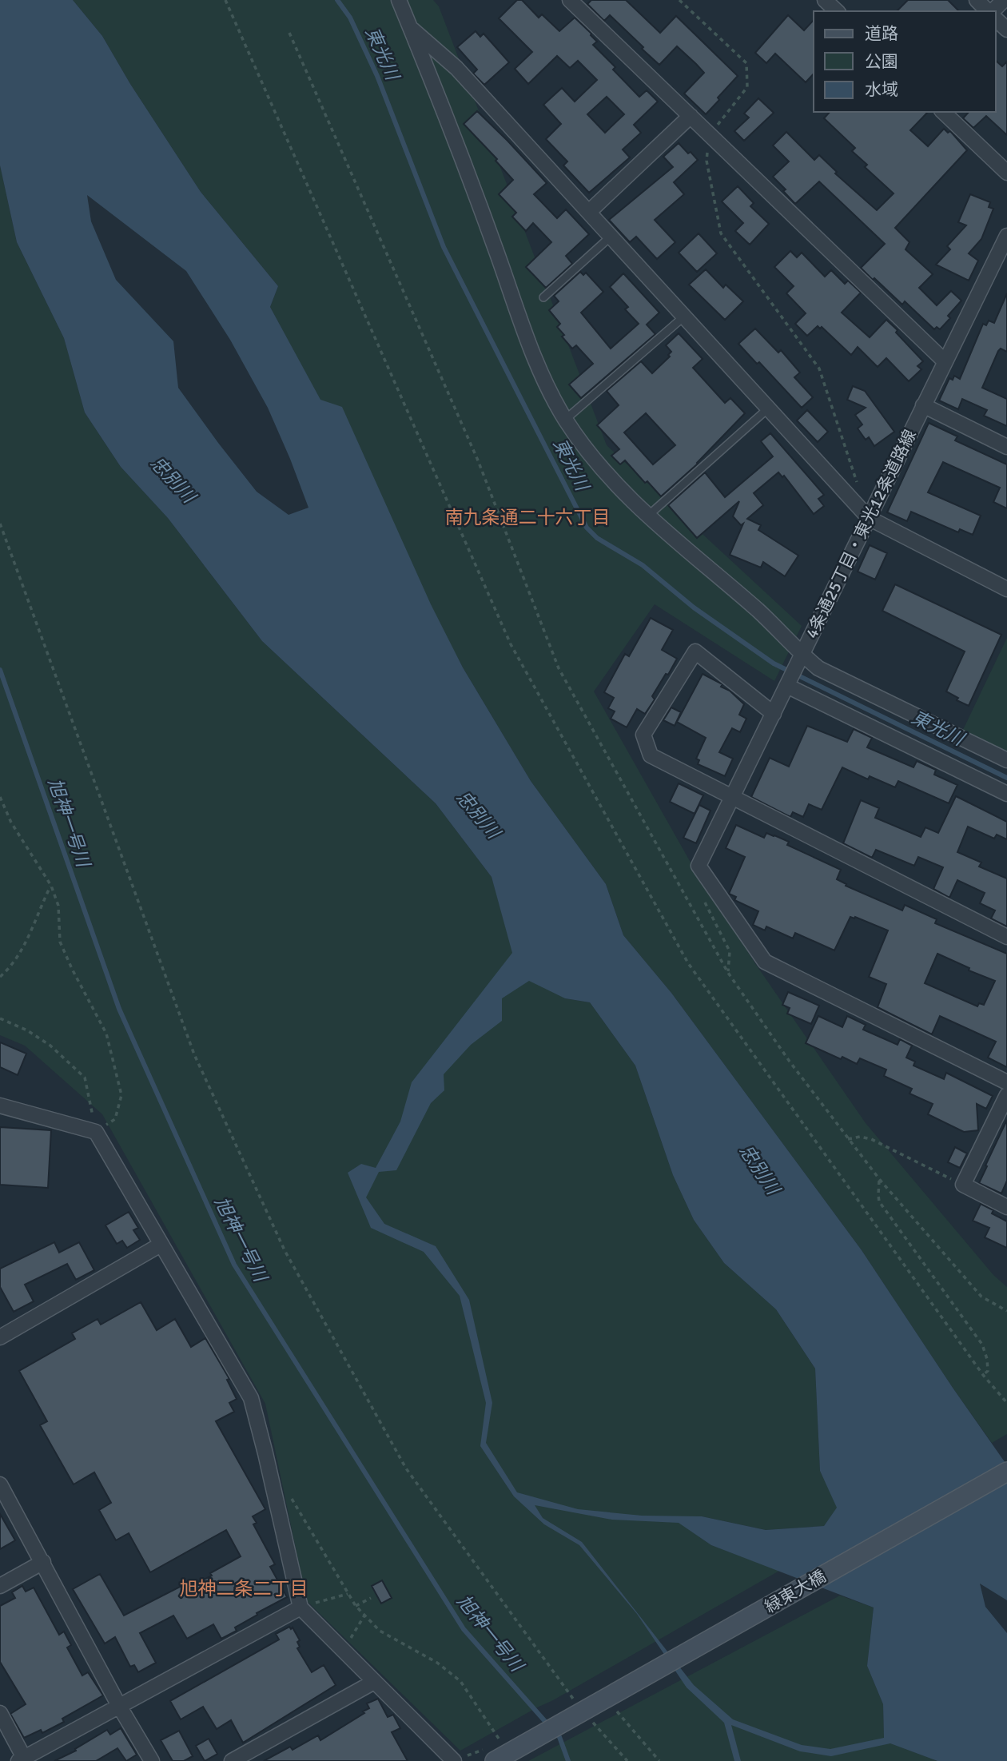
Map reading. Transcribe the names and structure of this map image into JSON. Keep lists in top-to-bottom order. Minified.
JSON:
{"streets":{"main road":["緑東大橋"],"street":["4条通25丁目・東光12条道路線"]},"districts":["南九条通二十六丁目","旭神二条二丁目"],"water":["東光川","忠別川","旭神一号川"],"legend":["道路","公園","水域"]}
